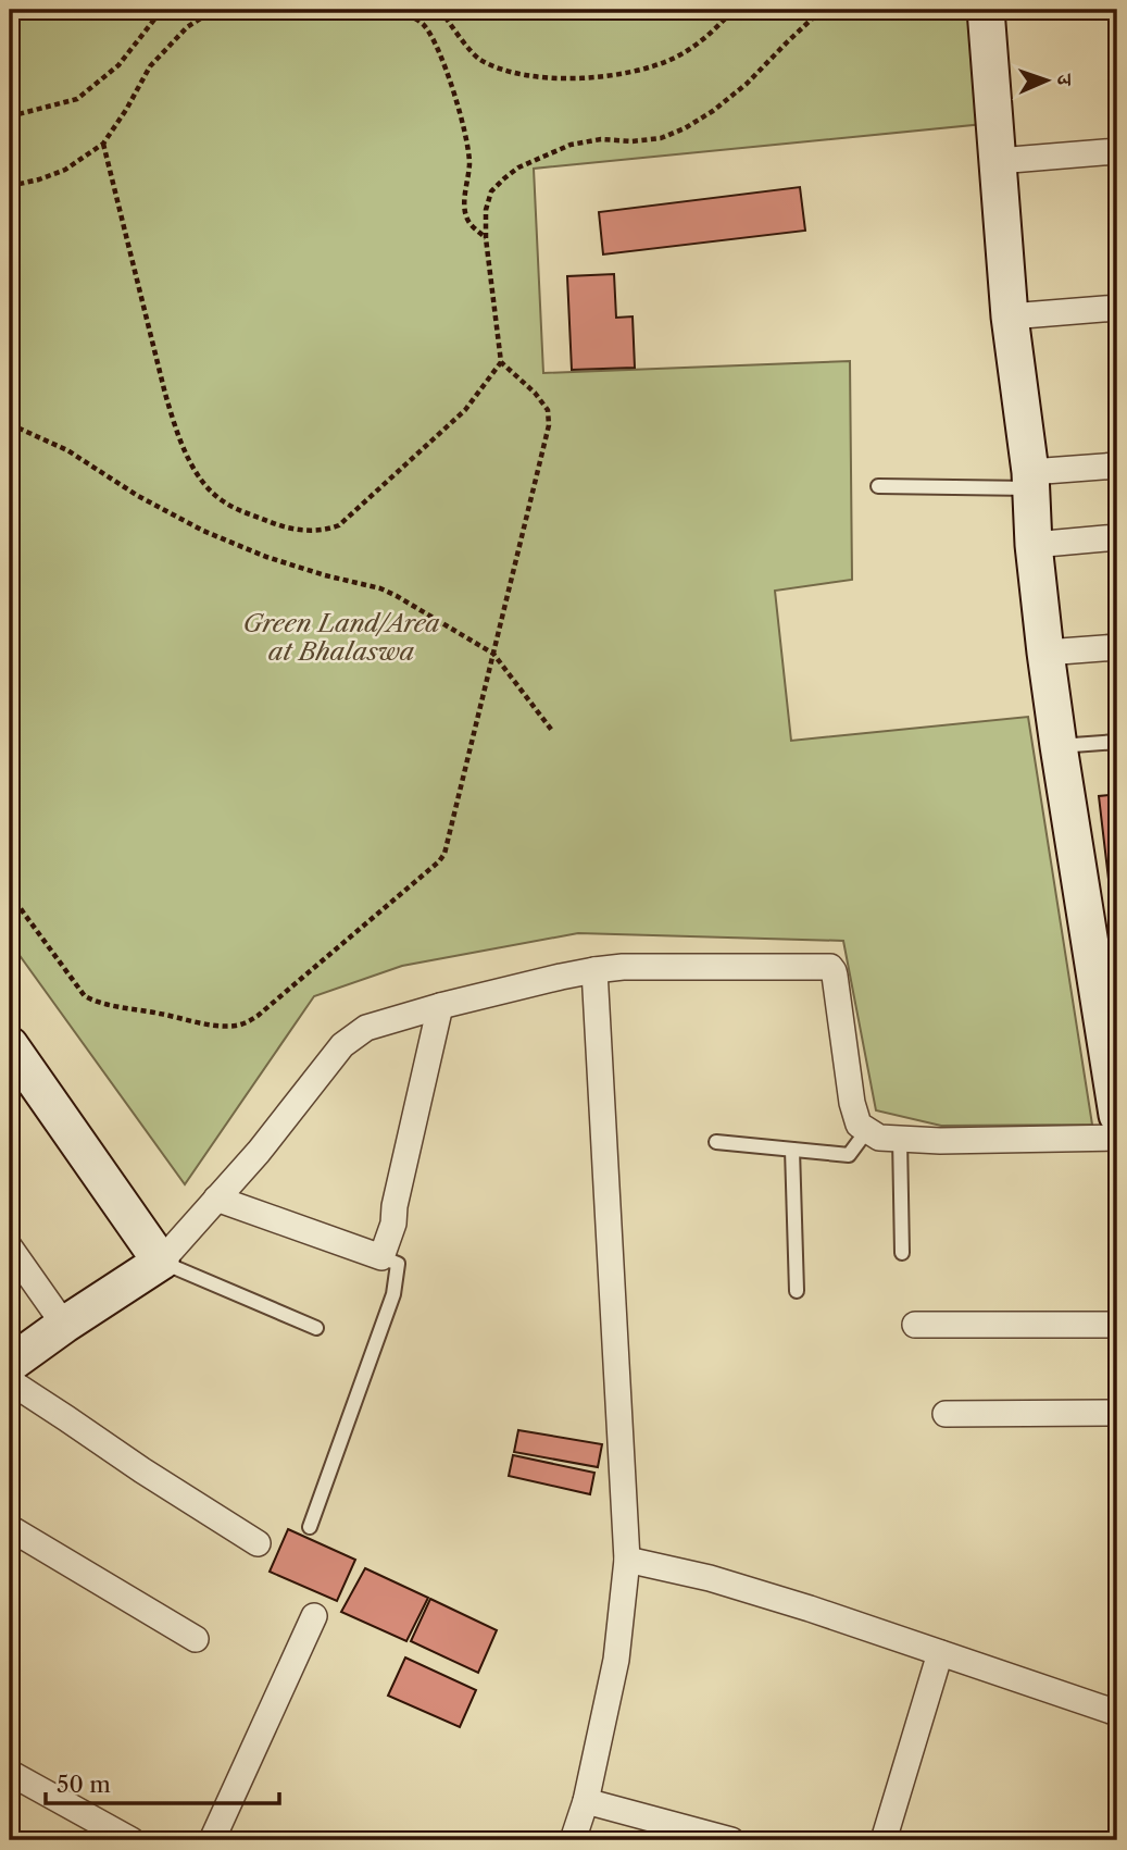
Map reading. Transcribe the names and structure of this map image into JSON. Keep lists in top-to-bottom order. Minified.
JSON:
{"parks":["Green Land/Area at Bhalaswa"],"scale_bar":"50 m","north":"right"}
